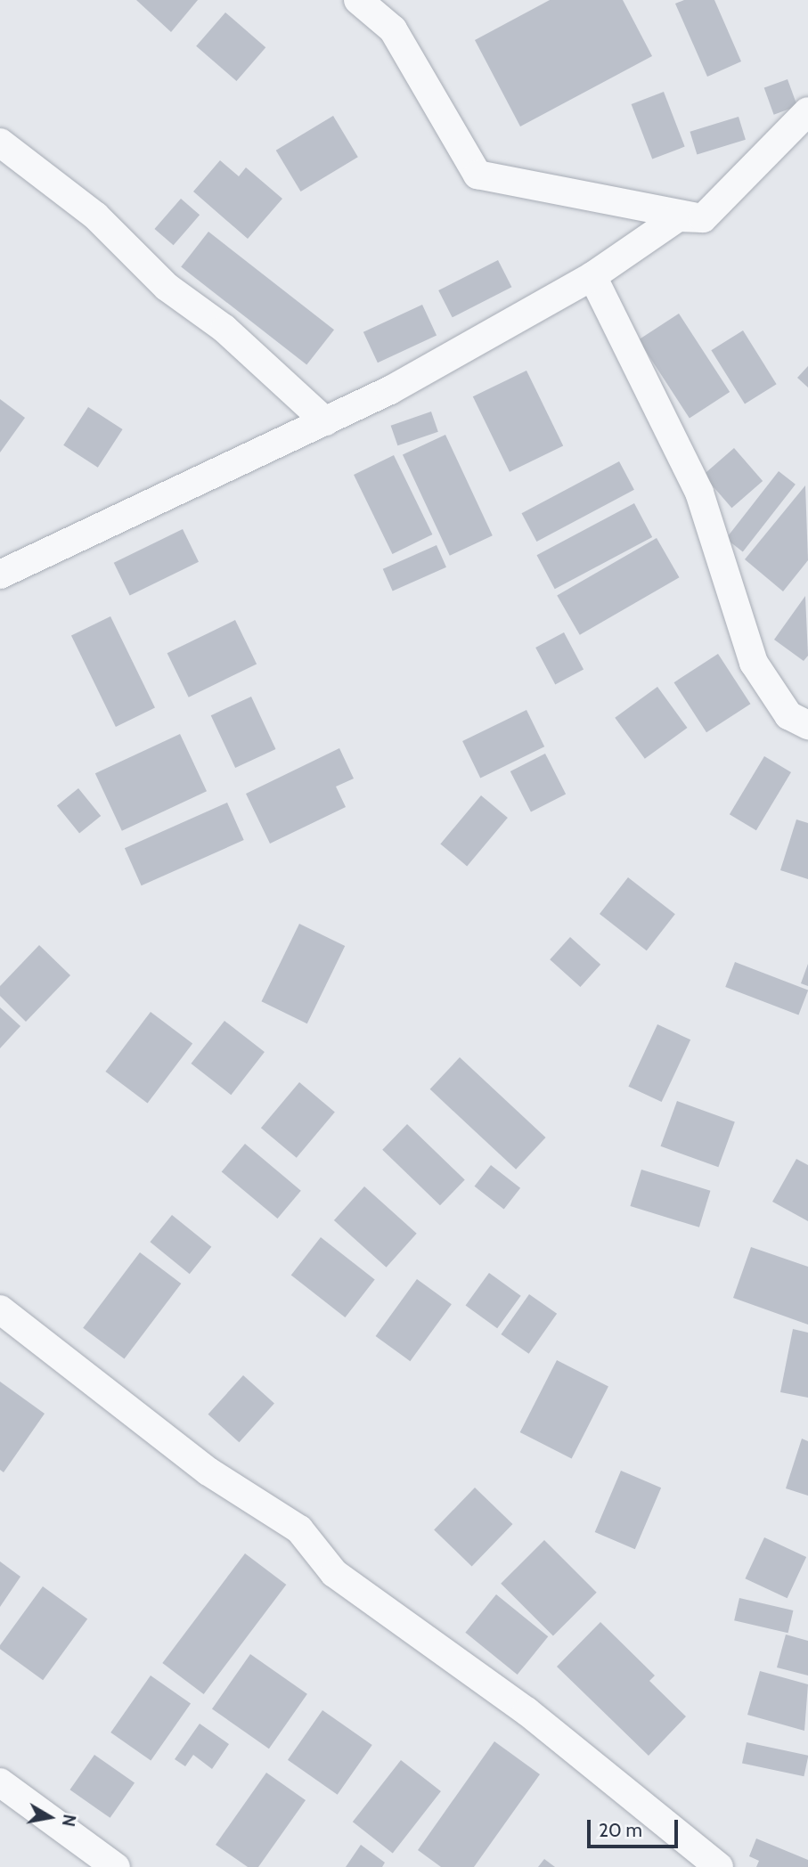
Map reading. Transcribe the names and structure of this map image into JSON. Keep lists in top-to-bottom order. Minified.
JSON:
{"scale_bar":"20 m","north":"right"}
